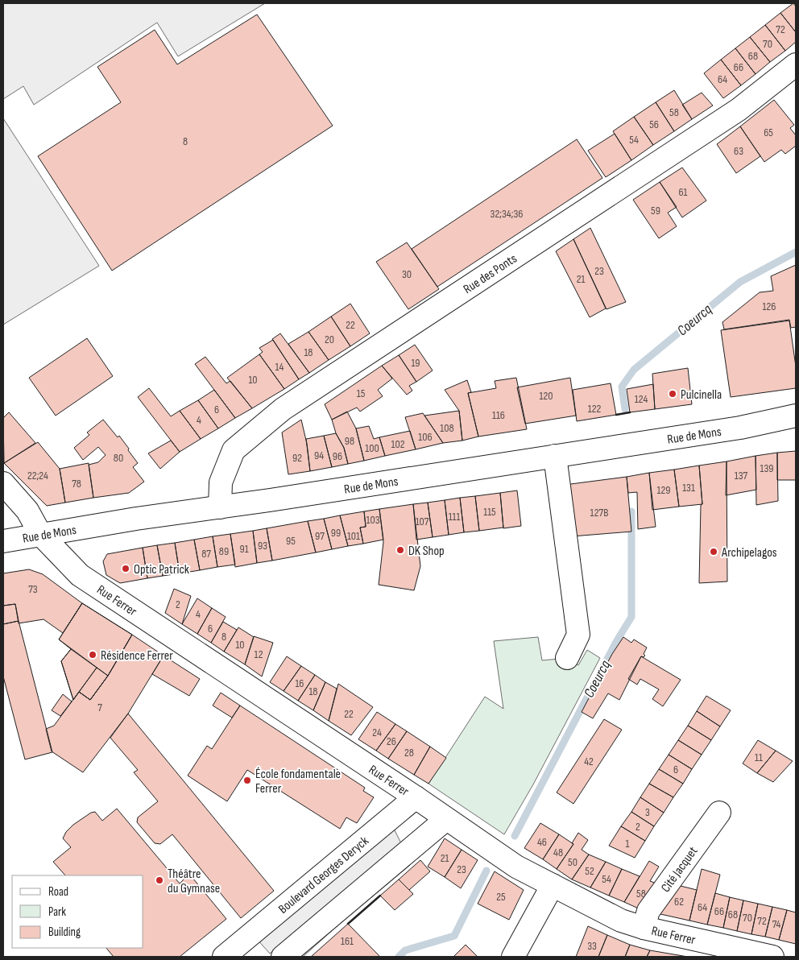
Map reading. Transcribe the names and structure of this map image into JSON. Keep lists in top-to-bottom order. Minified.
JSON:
{"streets":{"street":["Rue des Ponts","Rue de Mons","Rue Ferrer","Cité Jacquet","Boulevard Georges Deryck"]},"crossings":[["Rue des Ponts","Rue de Mons"],["Rue de Mons","Rue Ferrer"],["Rue Ferrer","Cité Jacquet"],["Rue Ferrer","Boulevard Georges Deryck"]],"water":["Coeurcq"],"places":["Pulcinella","DK Shop","Archipelagos","Optic Patrick","Résidence Ferrer","École fondamentale Ferrer","Théâtre du Gymnase"],"house_numbers":["72","70","68","66","64","58","56","65","54","8","63","61","59","32;34;36","23","30","21","126","22","20","18","19","14","10","15","120","124","122","6","116","4","108","106","98","102","100","94","96","80","92","139","22;24","137","78","131","129","115","127B","111","103","107","99","97","101","95","93","91","89","87","73","2","4","6","8","10","12","16","18","7","22","24","26","28","11","42","6","3","2","46","1","48","21","50","23","52","54","58","25","62","64","66","68","70","72","74","161","33"],"legend":["Road","Park","Building"]}
